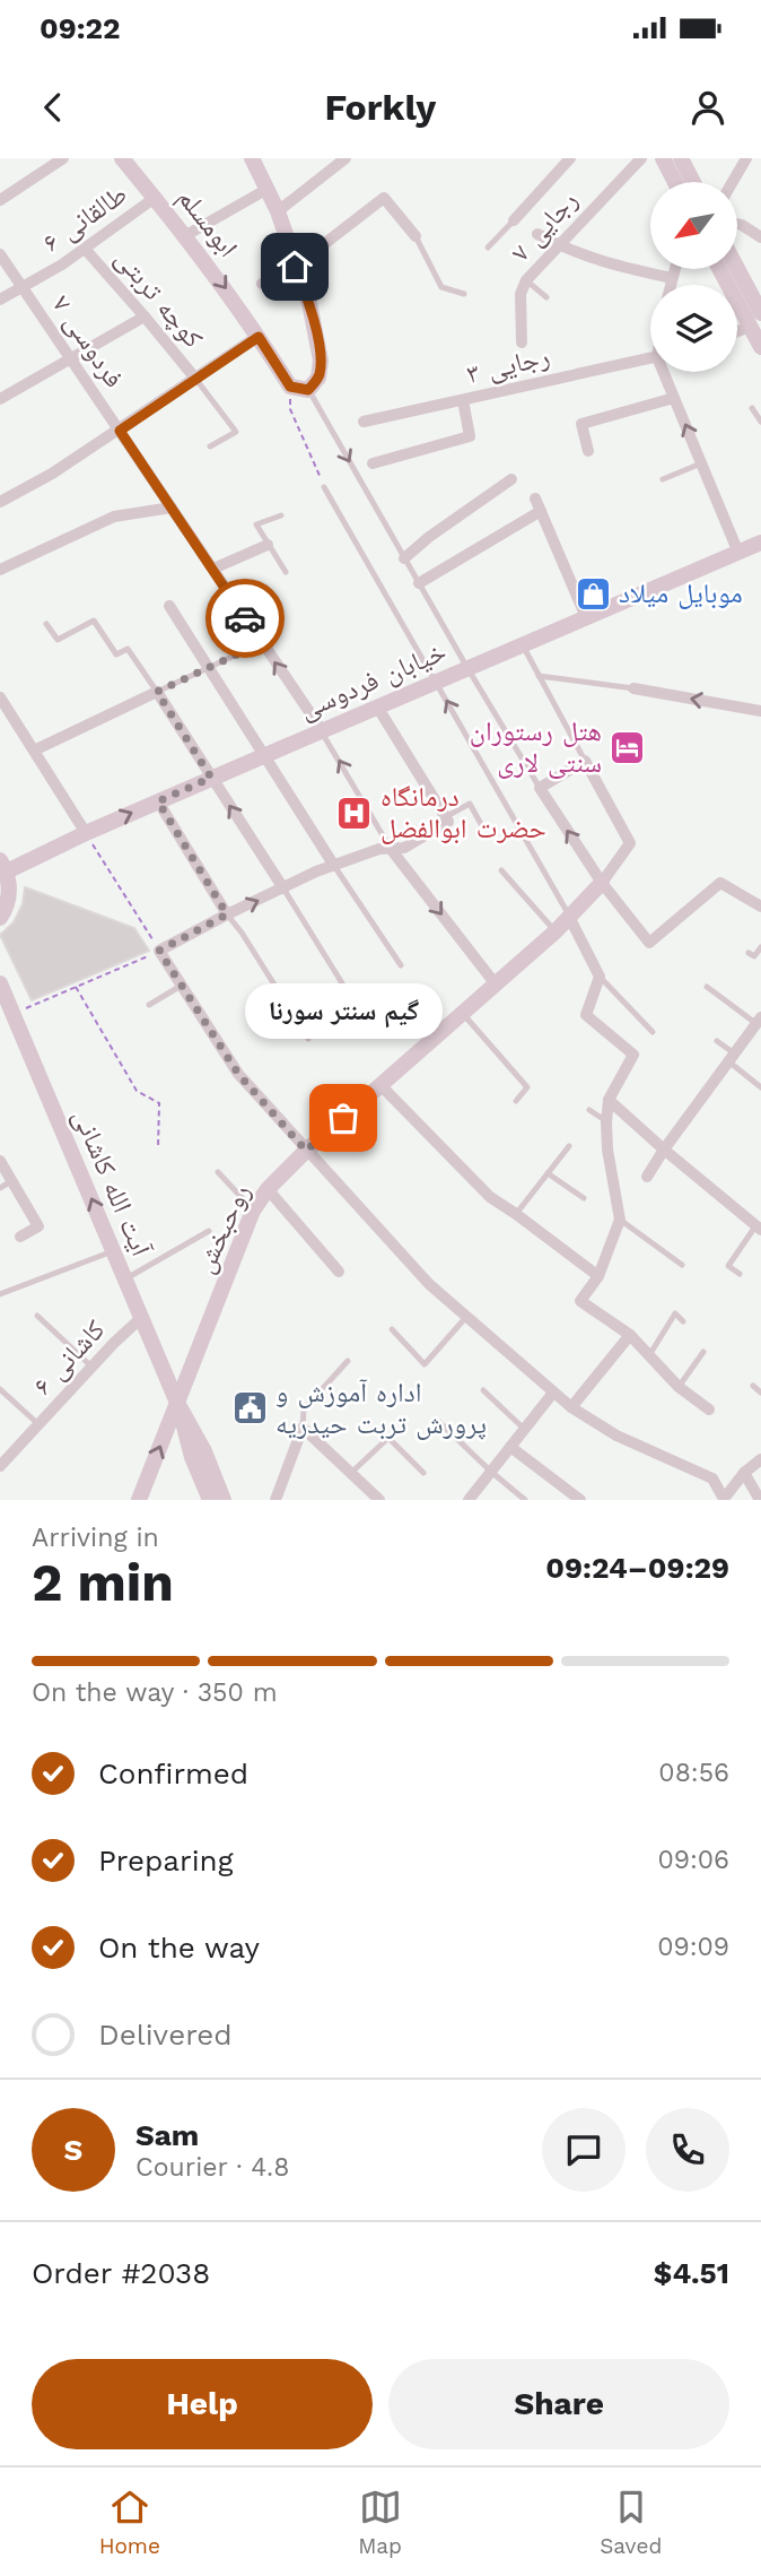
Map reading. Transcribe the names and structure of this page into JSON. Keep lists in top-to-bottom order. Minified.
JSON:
{"streets":{"main road":["ابومسلم","خیابان فردوسی","آیت الله کاشانی","روحبخش"],"street":["طالقانی ۶","رجایی ۷","کوچه تربتی","فردوسی ۷","رجایی ۳","کاشانی ۶"]},"crossings":[["طالقانی ۶","ابومسلم"],["طالقانی ۶","کوچه تربتی"],["طالقانی ۶","فردوسی ۷"],["فردوسی ۷","خیابان فردوسی"],["آیت الله کاشانی","روحبخش"],["آیت الله کاشانی","کاشانی ۶"]],"one_way":["آیت الله کاشانی"],"places":{"shop":["موبایل میلاد"],"hotel":["هتل رستوران سنتی لاری"],"hospital":["درمانگاه حضرت ابوالفضل"],"other":["گیم سنتر سورنا"],"public building":["اداره آموزش و پرورش تربت حیدریه"]},"north":"bottom left","page":{"status":"09:22","header":"Forkly","bubble":"گیم سنتر سورنا","heading":["2 min","Arriving in","09:24–09:29"],"panel":["Sam","Courier · 4.8","Order #2038","$4.51"],"bar":"On the way · 350 m","list":[["Confirmed","08:56"],["Preparing","09:06"],["On the way","09:09"],"Delivered"],"round":"S","buttons":["Help","Share"],"tabs":["Home","Map","Saved"]}}
